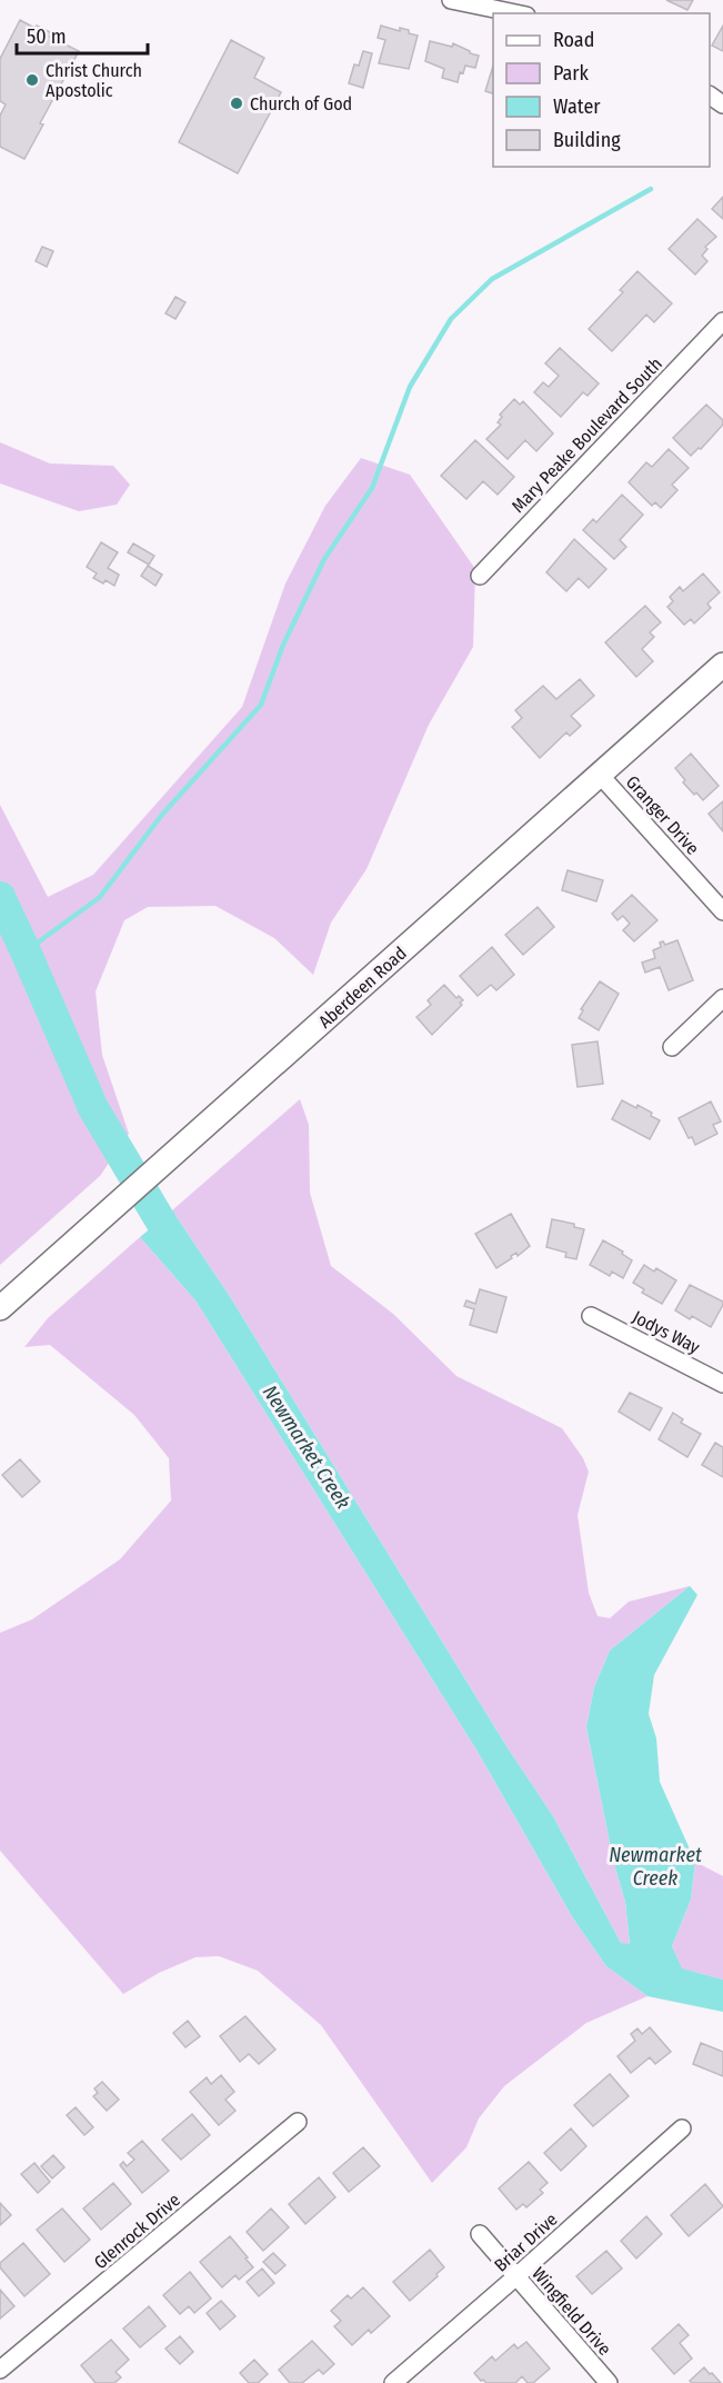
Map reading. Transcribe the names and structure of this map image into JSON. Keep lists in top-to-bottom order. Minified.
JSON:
{"streets":{"main road":["Aberdeen Road"],"street":["Mary Peake Boulevard South","Granger Drive","Jodys Way","Glenrock Drive","Briar Drive","Wingfield Drive"]},"crossings":[["Granger Drive","Aberdeen Road"],["Briar Drive","Wingfield Drive"]],"water":["Newmarket Creek"],"places":["Christ Church Apostolic","Church of God"],"legend":["Road","Park","Water","Building"],"scale_bar":"50 m"}
